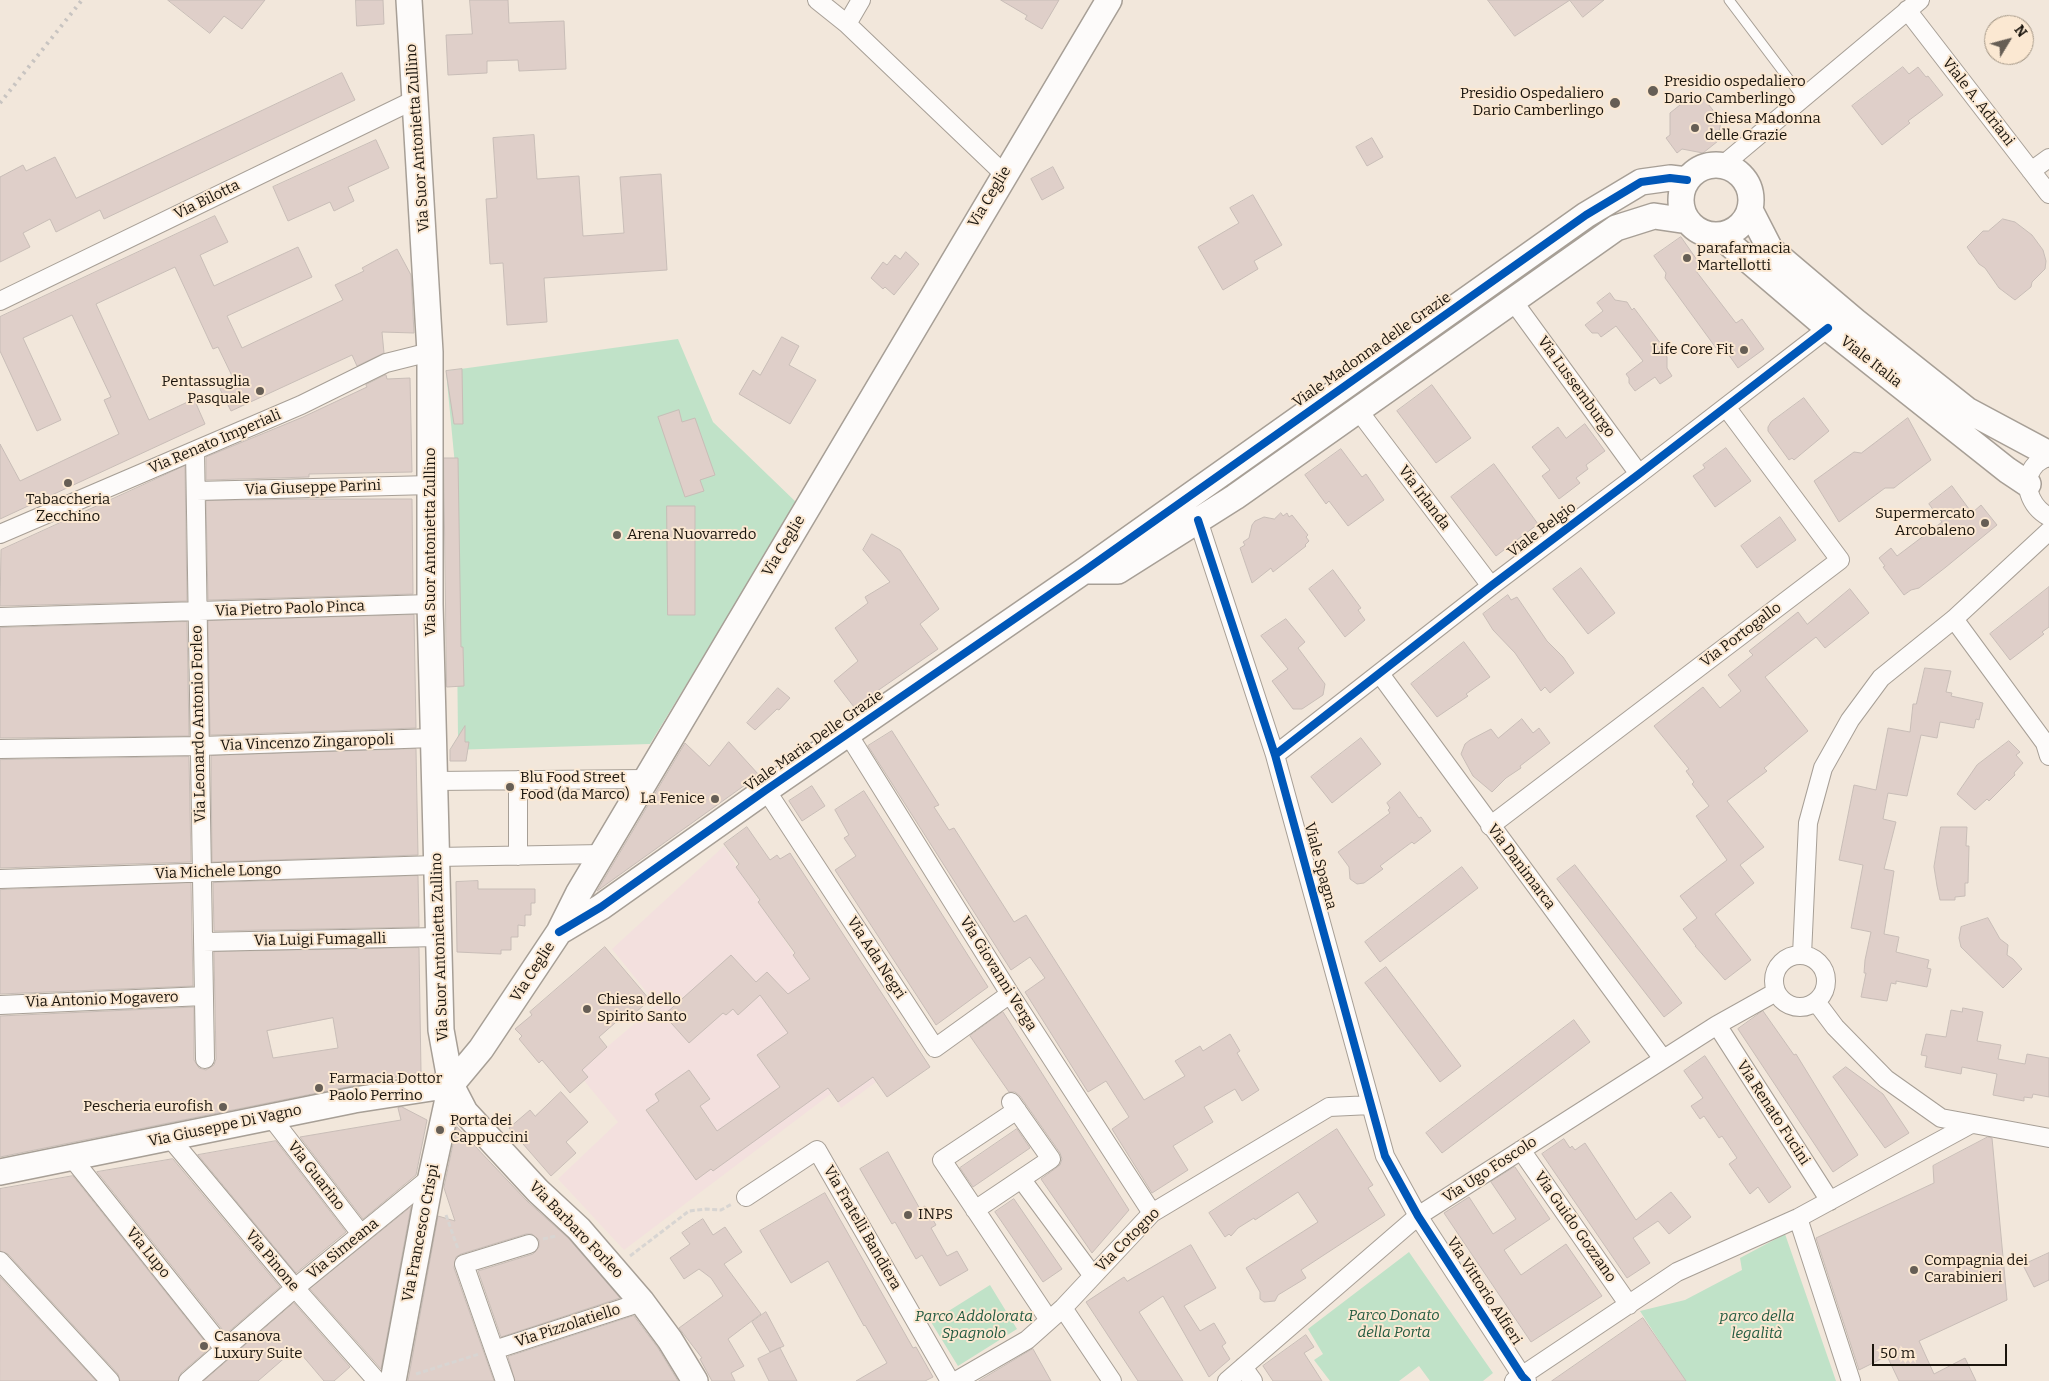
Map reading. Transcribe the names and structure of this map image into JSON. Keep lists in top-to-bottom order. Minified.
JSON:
{"streets":{"street":["Viale A. Adriani","Via Suor Antonietta Zullino","Via Ceglie","Via Bilotta","Viale Madonna delle Grazie","Viale Italia","Via Lussemburgo","Via Renato Imperiali","Via Giuseppe Parini","Via Irlanda","Viale Belgio","Via Pietro Paolo Pinca","Via Portogallo","Via Leonardo Antonio Forleo","Viale Maria Delle Grazie","Via Vincenzo Zingaropoli","Viale Spagna","Via Danimarca","Via Michele Longo","Via Luigi Fumagalli","Via Ada Negri","Via Giovanni Verga","Via Antonio Mogavero","Via Renato Fucini","Via Giuseppe Di Vagno","Via Ugo Foscolo","Via Guarino","Via Guido Gozzano","Via Fratelli Bandiera","Via Barbaro Forleo","Via Francesco Crispi","Via Cotogno","Via Simeana","Via Lupo","Via Pinone","Via Vittorio Alfieri","Via Pizzolatiello"]},"crossings":[["Via Suor Antonietta Zullino","Via Ceglie"],["Via Suor Antonietta Zullino","Via Bilotta"],["Via Suor Antonietta Zullino","Via Renato Imperiali"],["Via Suor Antonietta Zullino","Via Giuseppe Parini"],["Via Suor Antonietta Zullino","Via Pietro Paolo Pinca"],["Via Suor Antonietta Zullino","Via Vincenzo Zingaropoli"],["Via Suor Antonietta Zullino","Via Michele Longo"],["Via Suor Antonietta Zullino","Via Luigi Fumagalli"],["Via Suor Antonietta Zullino","Via Giuseppe Di Vagno"],["Via Suor Antonietta Zullino","Via Barbaro Forleo"],["Via Suor Antonietta Zullino","Via Francesco Crispi"],["Via Ceglie","Viale Maria Delle Grazie"],["Via Ceglie","Via Michele Longo"],["Via Ceglie","Via Giuseppe Di Vagno"],["Via Ceglie","Via Barbaro Forleo"],["Via Ceglie","Via Francesco Crispi"],["Viale Madonna delle Grazie","Viale Italia"],["Viale Madonna delle Grazie","Viale Maria Delle Grazie"],["Viale Italia","Viale Belgio"],["Via Lussemburgo","Viale Belgio"],["Via Renato Imperiali","Via Leonardo Antonio Forleo"],["Via Giuseppe Parini","Via Leonardo Antonio Forleo"],["Via Irlanda","Viale Belgio"],["Viale Belgio","Via Portogallo"],["Viale Belgio","Viale Spagna"],["Viale Belgio","Via Danimarca"],["Via Pietro Paolo Pinca","Via Leonardo Antonio Forleo"],["Via Portogallo","Via Danimarca"],["Via Leonardo Antonio Forleo","Via Vincenzo Zingaropoli"],["Via Leonardo Antonio Forleo","Via Michele Longo"],["Via Leonardo Antonio Forleo","Via Luigi Fumagalli"],["Via Leonardo Antonio Forleo","Via Antonio Mogavero"],["Viale Maria Delle Grazie","Via Ada Negri"],["Viale Maria Delle Grazie","Via Giovanni Verga"],["Viale Spagna","Via Ugo Foscolo"],["Viale Spagna","Via Cotogno"],["Viale Spagna","Via Vittorio Alfieri"],["Via Danimarca","Via Ugo Foscolo"],["Via Ada Negri","Via Giovanni Verga"],["Via Giovanni Verga","Via Cotogno"],["Via Renato Fucini","Via Ugo Foscolo"],["Via Giuseppe Di Vagno","Via Guarino"],["Via Giuseppe Di Vagno","Via Barbaro Forleo"],["Via Giuseppe Di Vagno","Via Francesco Crispi"],["Via Giuseppe Di Vagno","Via Lupo"],["Via Giuseppe Di Vagno","Via Pinone"],["Via Ugo Foscolo","Via Guido Gozzano"],["Via Ugo Foscolo","Via Vittorio Alfieri"],["Via Guarino","Via Simeana"],["Via Barbaro Forleo","Via Francesco Crispi"],["Via Barbaro Forleo","Via Pizzolatiello"],["Via Francesco Crispi","Via Simeana"],["Via Simeana","Via Lupo"],["Via Simeana","Via Pinone"]],"parks":["Parco Donato della Porta","Parco Addolorata Spagnolo","parco della legalità"],"places":["Presidio ospedaliero Dario Camberlingo","Presidio Ospedaliero Dario Camberlingo","Chiesa Madonna delle Grazie","parafarmacia Martellotti","Life Core Fit","Pentassuglia Pasquale","Tabaccheria Zecchino","Supermercato Arcobaleno","Arena Nuovarredo","Blu Food Street Food (da Marco)","La Fenice","Chiesa dello Spirito Santo","Farmacia Dottor Paolo Perrino","Pescheria eurofish","Porta dei Cappuccini","INPS","Compagnia dei Carabinieri","Casanova Luxury Suite"],"scale_bar":"50 m","north":"top right"}
